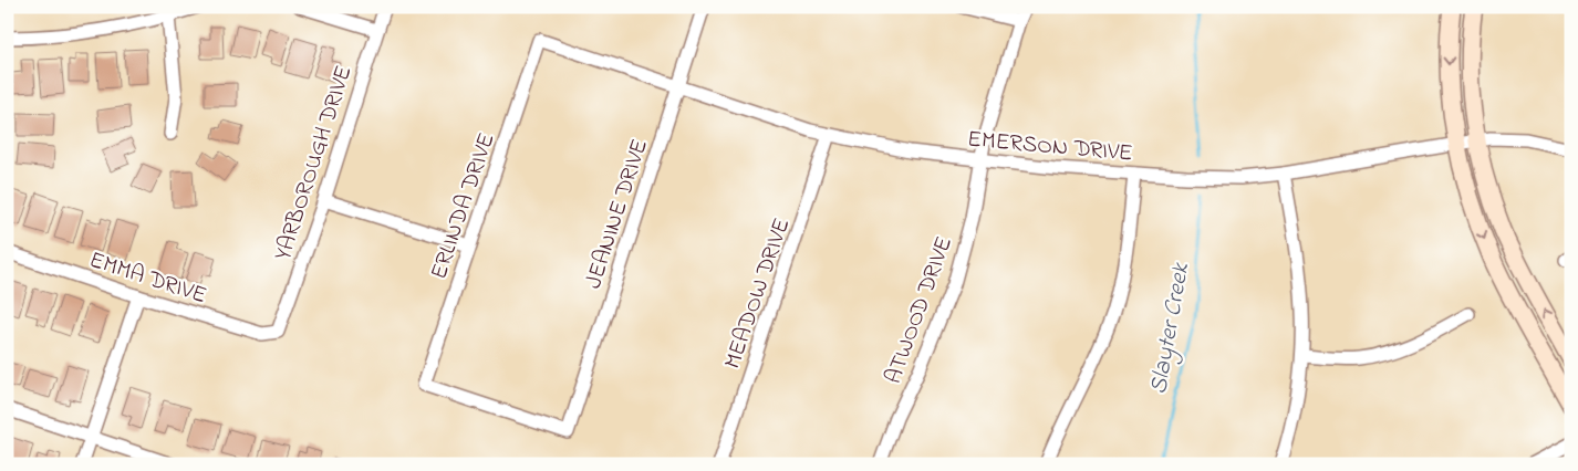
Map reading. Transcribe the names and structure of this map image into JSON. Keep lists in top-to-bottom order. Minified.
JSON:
{"streets":{"street":["EMERSON DRIVE","YARBOROUGH DRIVE","ERLINDA DRIVE","JEANINE DRIVE","EMMA DRIVE","MEADOW DRIVE","ATWOOD DRIVE"]},"crossings":[["EMERSON DRIVE","ERLINDA DRIVE"],["EMERSON DRIVE","JEANINE DRIVE"],["EMERSON DRIVE","MEADOW DRIVE"],["EMERSON DRIVE","ATWOOD DRIVE"],["YARBOROUGH DRIVE","EMMA DRIVE"],["ERLINDA DRIVE","JEANINE DRIVE"]],"water":["Slayter Creek"]}
